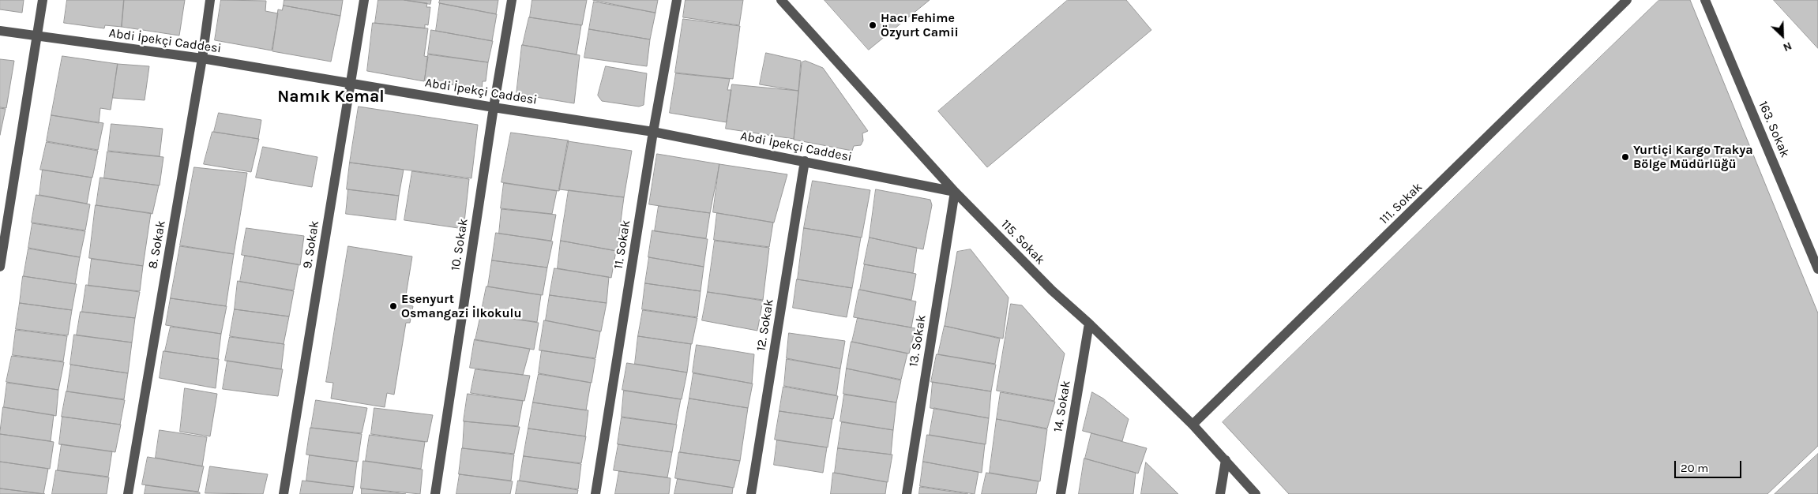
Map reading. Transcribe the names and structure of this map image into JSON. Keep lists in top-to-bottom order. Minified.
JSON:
{"streets":{"street":["Abdi İpekçi Caddesi","163. Sokak","111. Sokak","115. Sokak","8. Sokak","9. Sokak","10. Sokak","11. Sokak","12. Sokak","13. Sokak","14. Sokak"]},"crossings":[["Abdi İpekçi Caddesi","115. Sokak"],["Abdi İpekçi Caddesi","8. Sokak"],["Abdi İpekçi Caddesi","9. Sokak"],["Abdi İpekçi Caddesi","10. Sokak"],["Abdi İpekçi Caddesi","11. Sokak"],["Abdi İpekçi Caddesi","12. Sokak"],["Abdi İpekçi Caddesi","13. Sokak"],["111. Sokak","115. Sokak"],["115. Sokak","13. Sokak"],["115. Sokak","14. Sokak"]],"districts":["Namık Kemal"],"places":["Hacı Fehime Özyurt Camii","Yurtiçi Kargo Trakya Bölge Müdürlüğü","Esenyurt Osmangazi İlkokulu"],"scale_bar":"20 m","north":"bottom right"}
